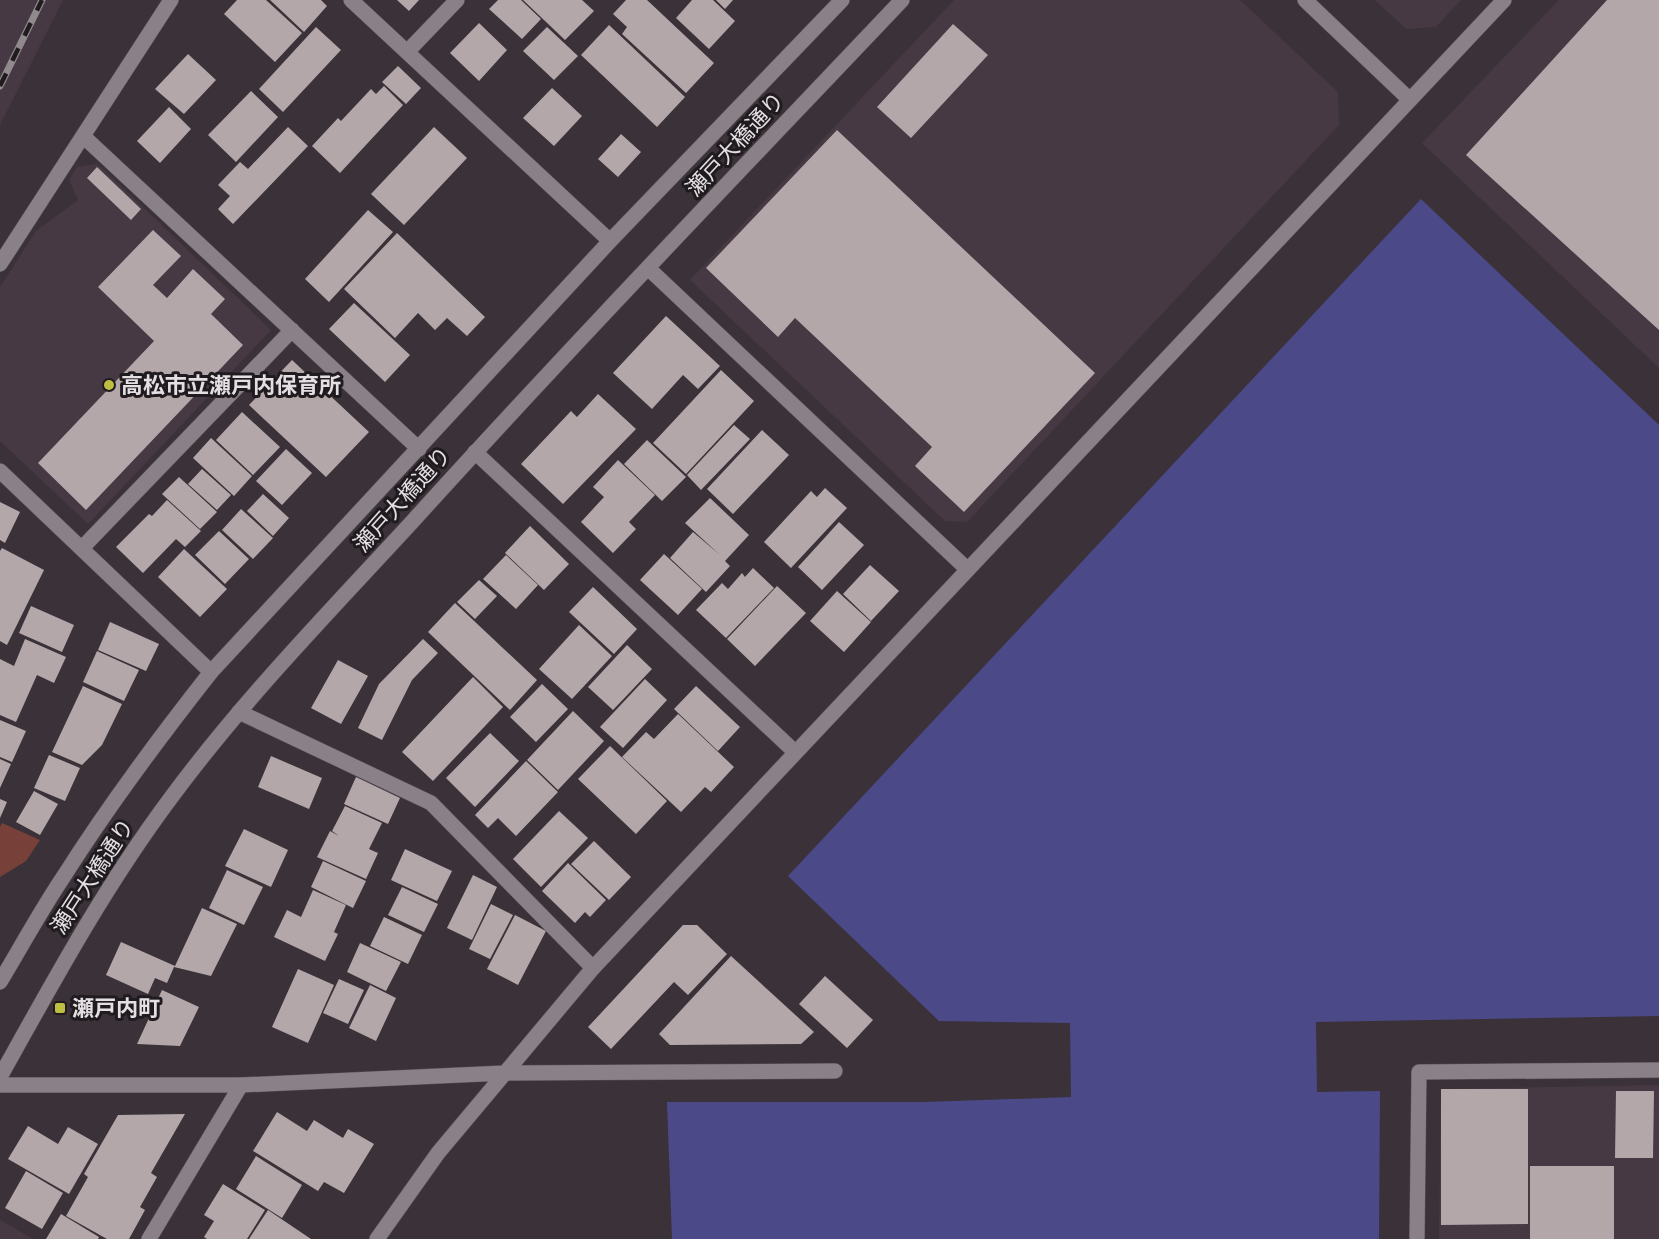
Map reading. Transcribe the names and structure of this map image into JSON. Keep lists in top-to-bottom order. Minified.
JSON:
{"streets":{"street":["瀬戸大橋通り"]},"places":{"other":["高松市立瀬戸内保育所"],"transit":["瀬戸内町"]}}
